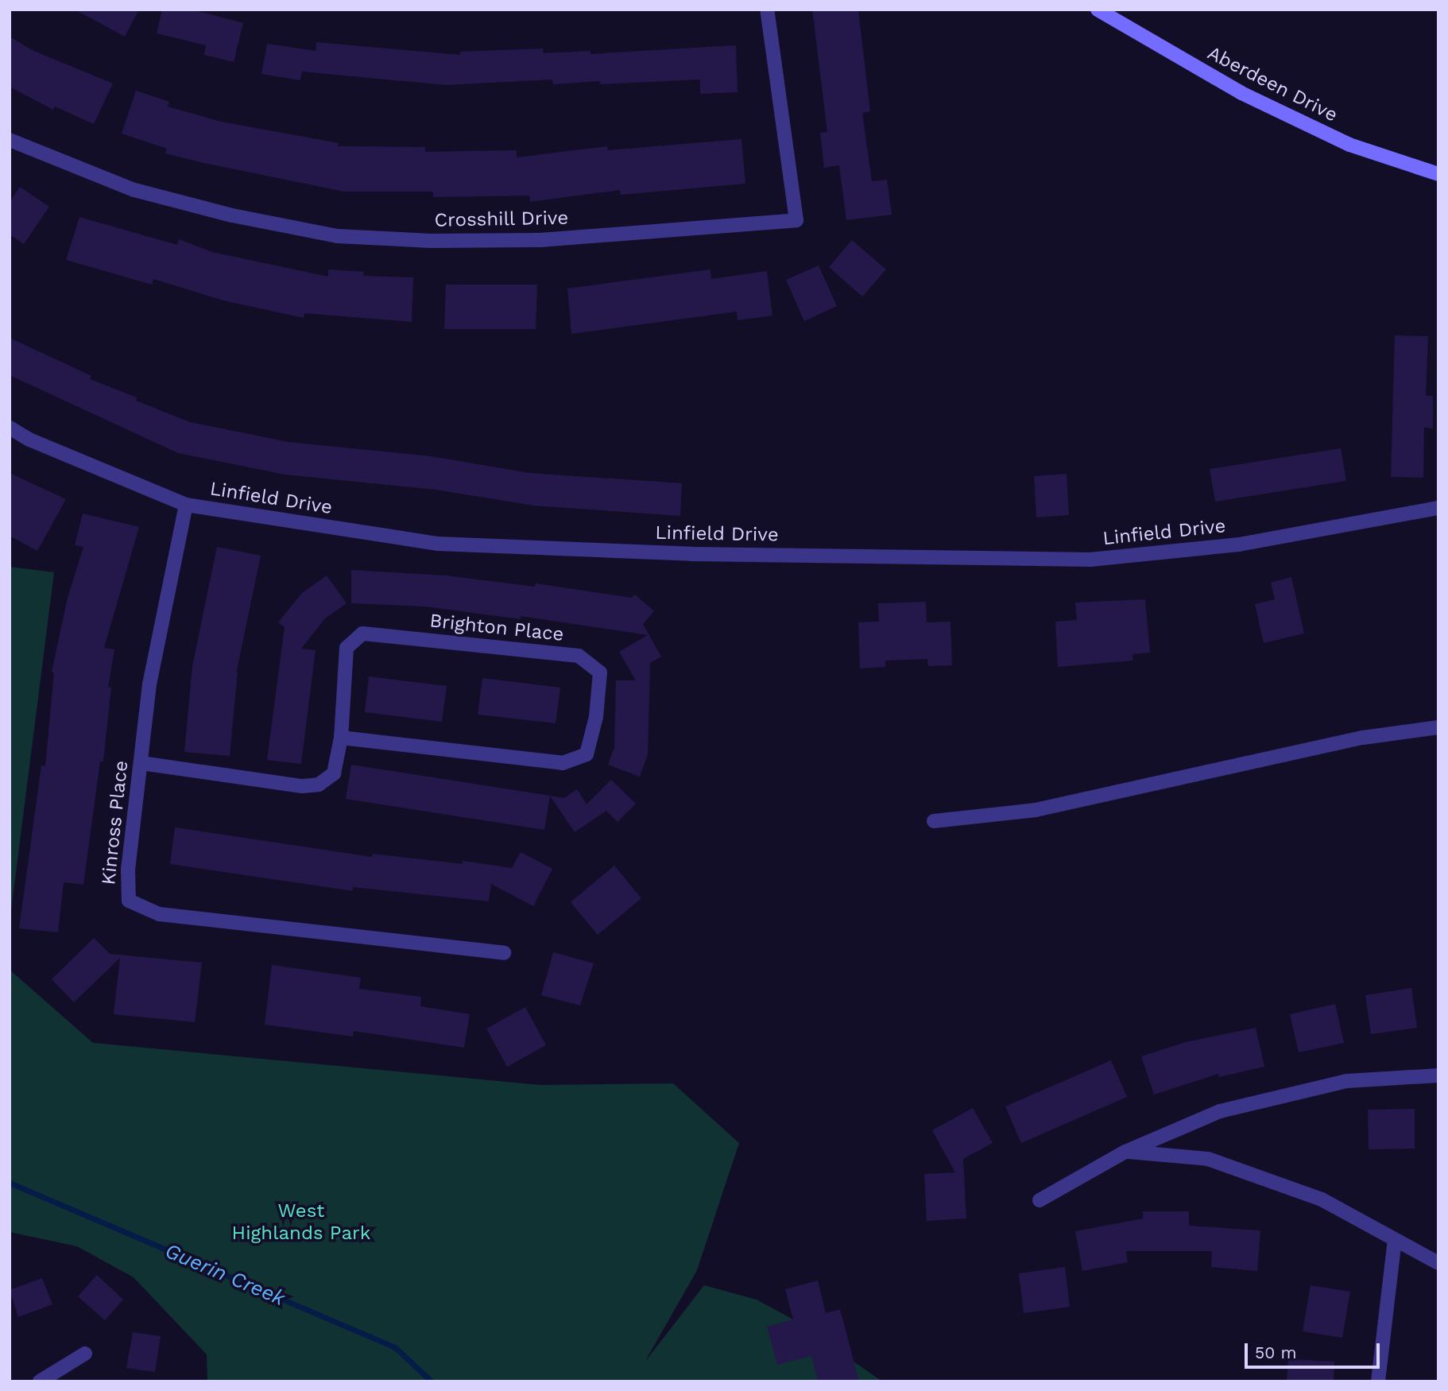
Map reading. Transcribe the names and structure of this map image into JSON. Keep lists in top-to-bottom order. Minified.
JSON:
{"streets":{"street":["Aberdeen Drive","Crosshill Drive","Linfield Drive","Brighton Place","Kinross Place"]},"crossings":[["Linfield Drive","Kinross Place"],["Brighton Place","Kinross Place"]],"water":["Guerin Creek"],"parks":["West Highlands Park"],"scale_bar":"50 m"}
